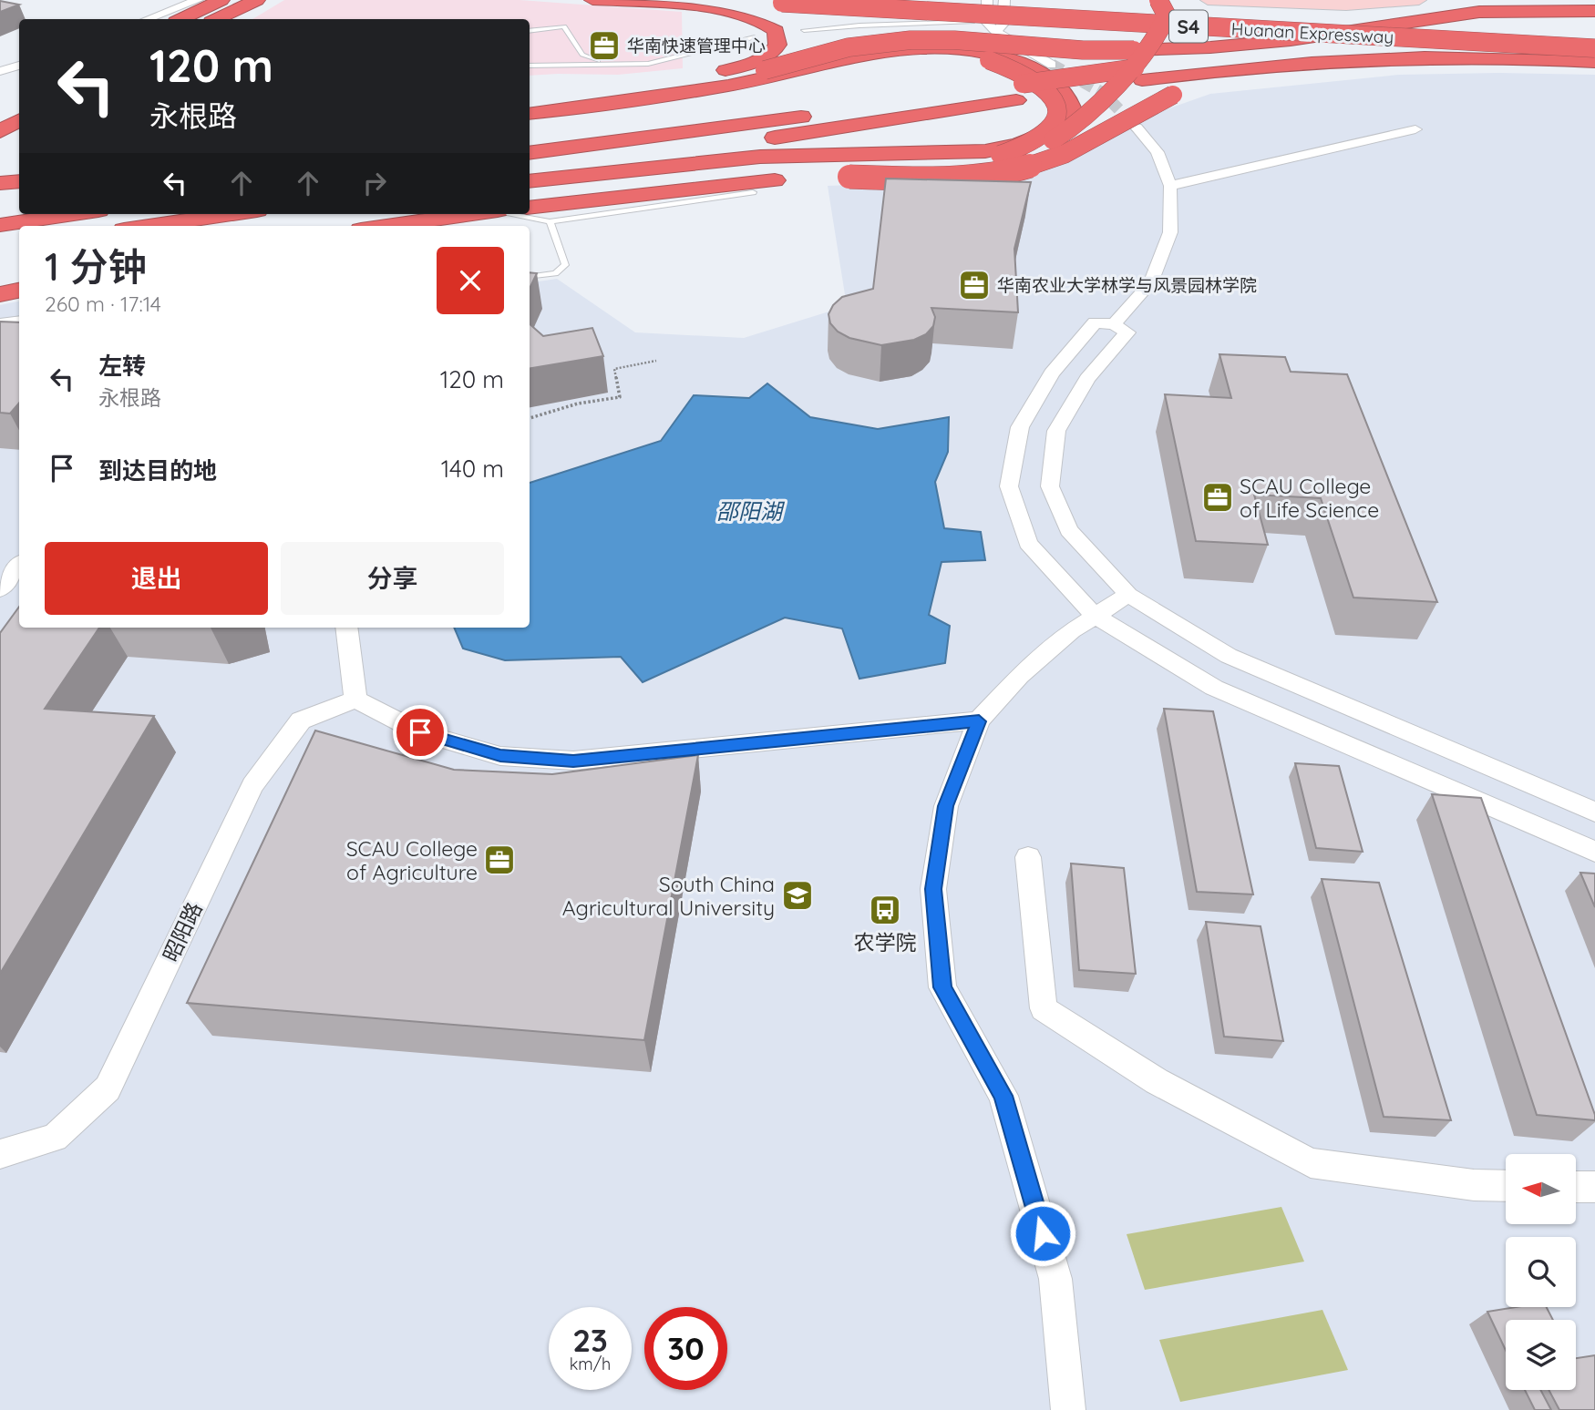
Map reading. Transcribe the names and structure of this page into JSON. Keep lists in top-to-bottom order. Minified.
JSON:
{"streets":{"highway":["S4","Huanan Expressway"],"street":["昭阳路"]},"water":["邵阳湖"],"places":{"office":["华南快速管理中心","华南农业大学林学与风景园林学院","SCAU College of Life Science","SCAU College of Agriculture"],"school or university":["South China Agricultural University"],"bus stop":["农学院"]},"north":"left","page":{"turn":["120 m","永根路"],"heading":["1 分钟","260 m · 17:14"],"list":[{"name":"左转","note":"永根路","value":"120 m"},{"name":"到达目的地","value":"140 m"}],"buttons":["退出","分享"],"speed":"23 km/h","limit":"30"}}
